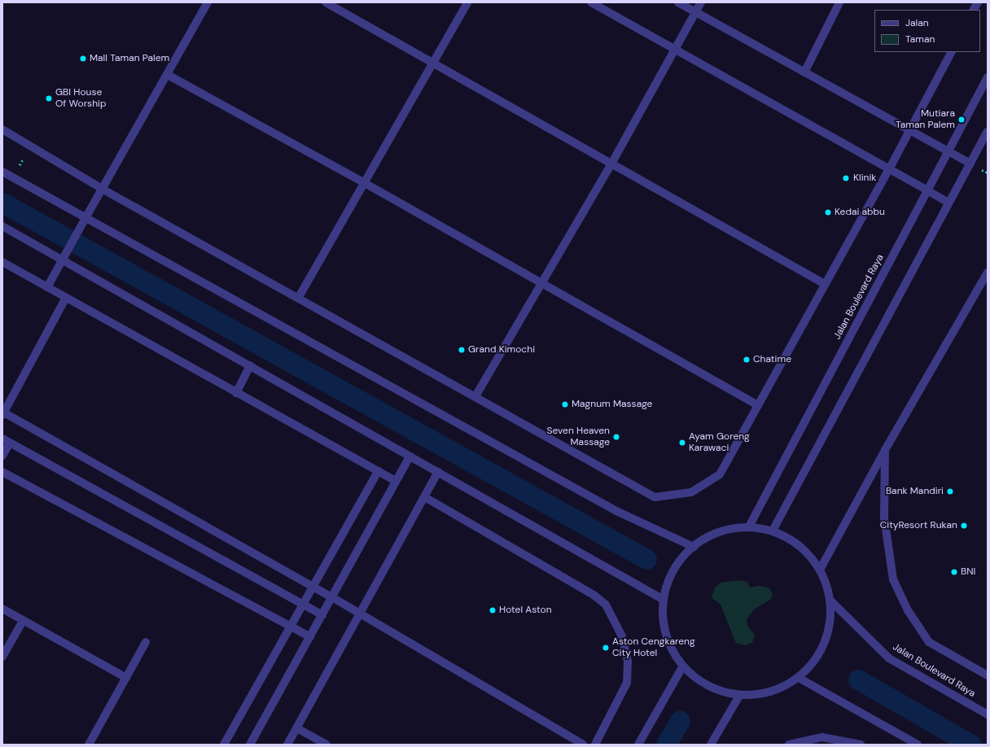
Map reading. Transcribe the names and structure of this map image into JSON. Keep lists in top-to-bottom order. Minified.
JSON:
{"streets":{"street":["Jalan Boulevard Raya"]},"places":["Mall Taman Palem","GBI House Of Worship","Mutiara Taman Palem","Klinik","Kedai abbu","Grand Kimochi","Chatime","Magnum Massage","Seven Heaven Massage","Ayam Goreng Karawaci","Bank Mandiri","CityResort Rukan","BNI","Hotel Aston","Aston Cengkareng City Hotel"],"legend":["Jalan","Taman"]}
